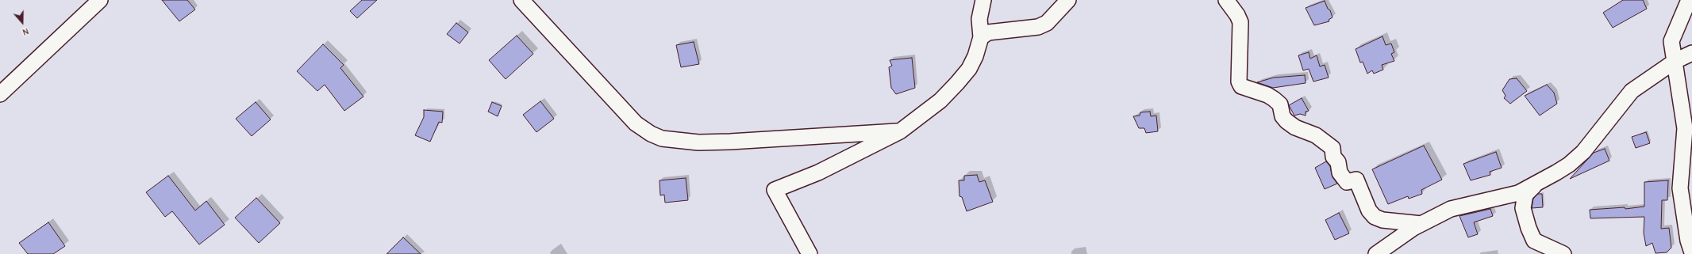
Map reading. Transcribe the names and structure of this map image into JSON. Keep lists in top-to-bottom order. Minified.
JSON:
{"north":"bottom"}
